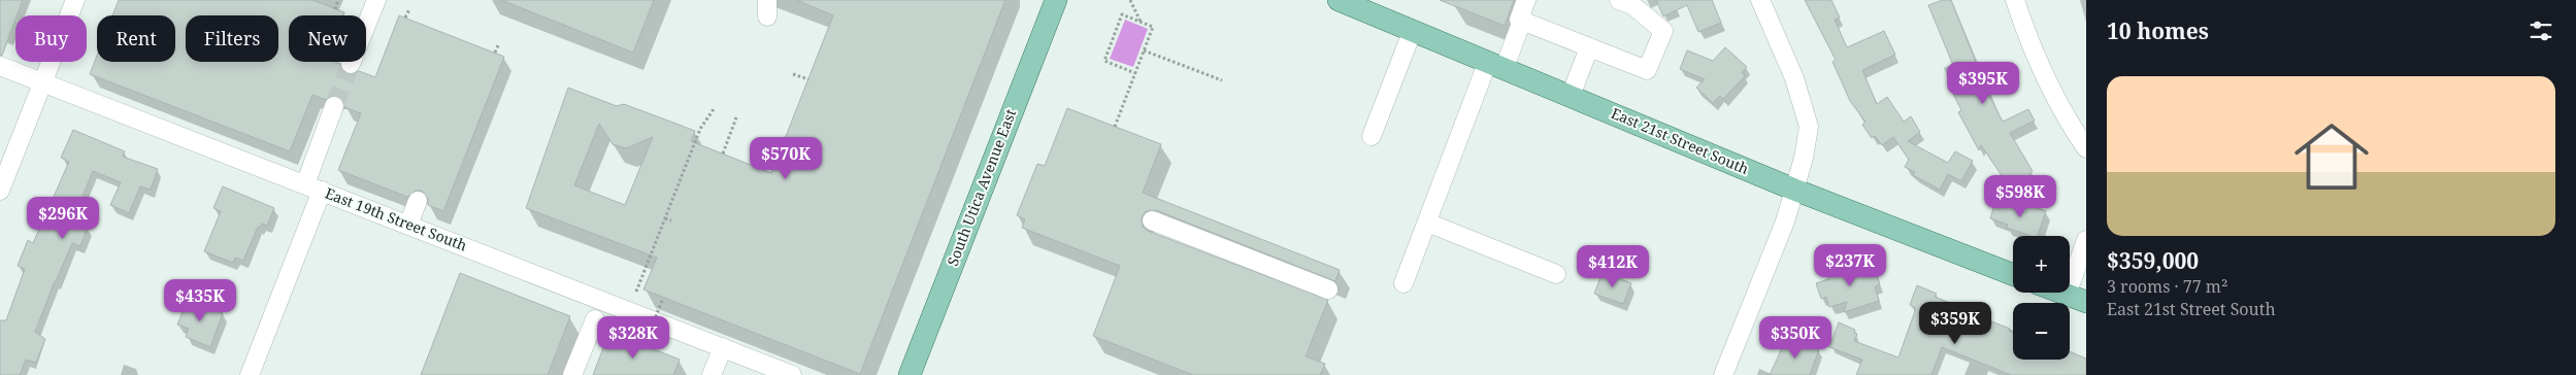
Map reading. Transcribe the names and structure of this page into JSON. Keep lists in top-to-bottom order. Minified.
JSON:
{"streets":{"main road":["East 21st Street South","South Utica Avenue East"],"street":["East 19th Street South"]},"page":{"heading":"10 homes","chip":["Buy","Rent","Filters","New"],"price":["$395K","$570K","$598K","$296K","$237K","$412K","$435K","$359K","$328K","$350K"],"list":[{"name":"$359,000","note":"3 rooms · 77 m² · East 21st Street South"}],"map_buttons":["+","−"]}}
